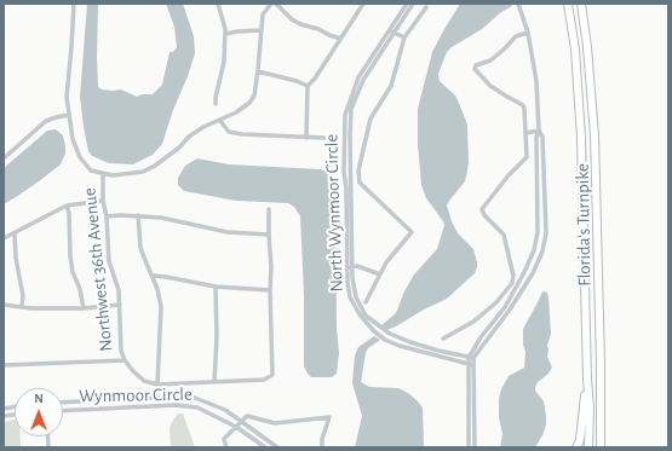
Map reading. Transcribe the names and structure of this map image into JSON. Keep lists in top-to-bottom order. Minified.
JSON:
{"streets":{"highway":["Florida's Turnpike"],"street":["North Wynmoor Circle","Northwest 36th Avenue","Wynmoor Circle"]},"north":"top"}
